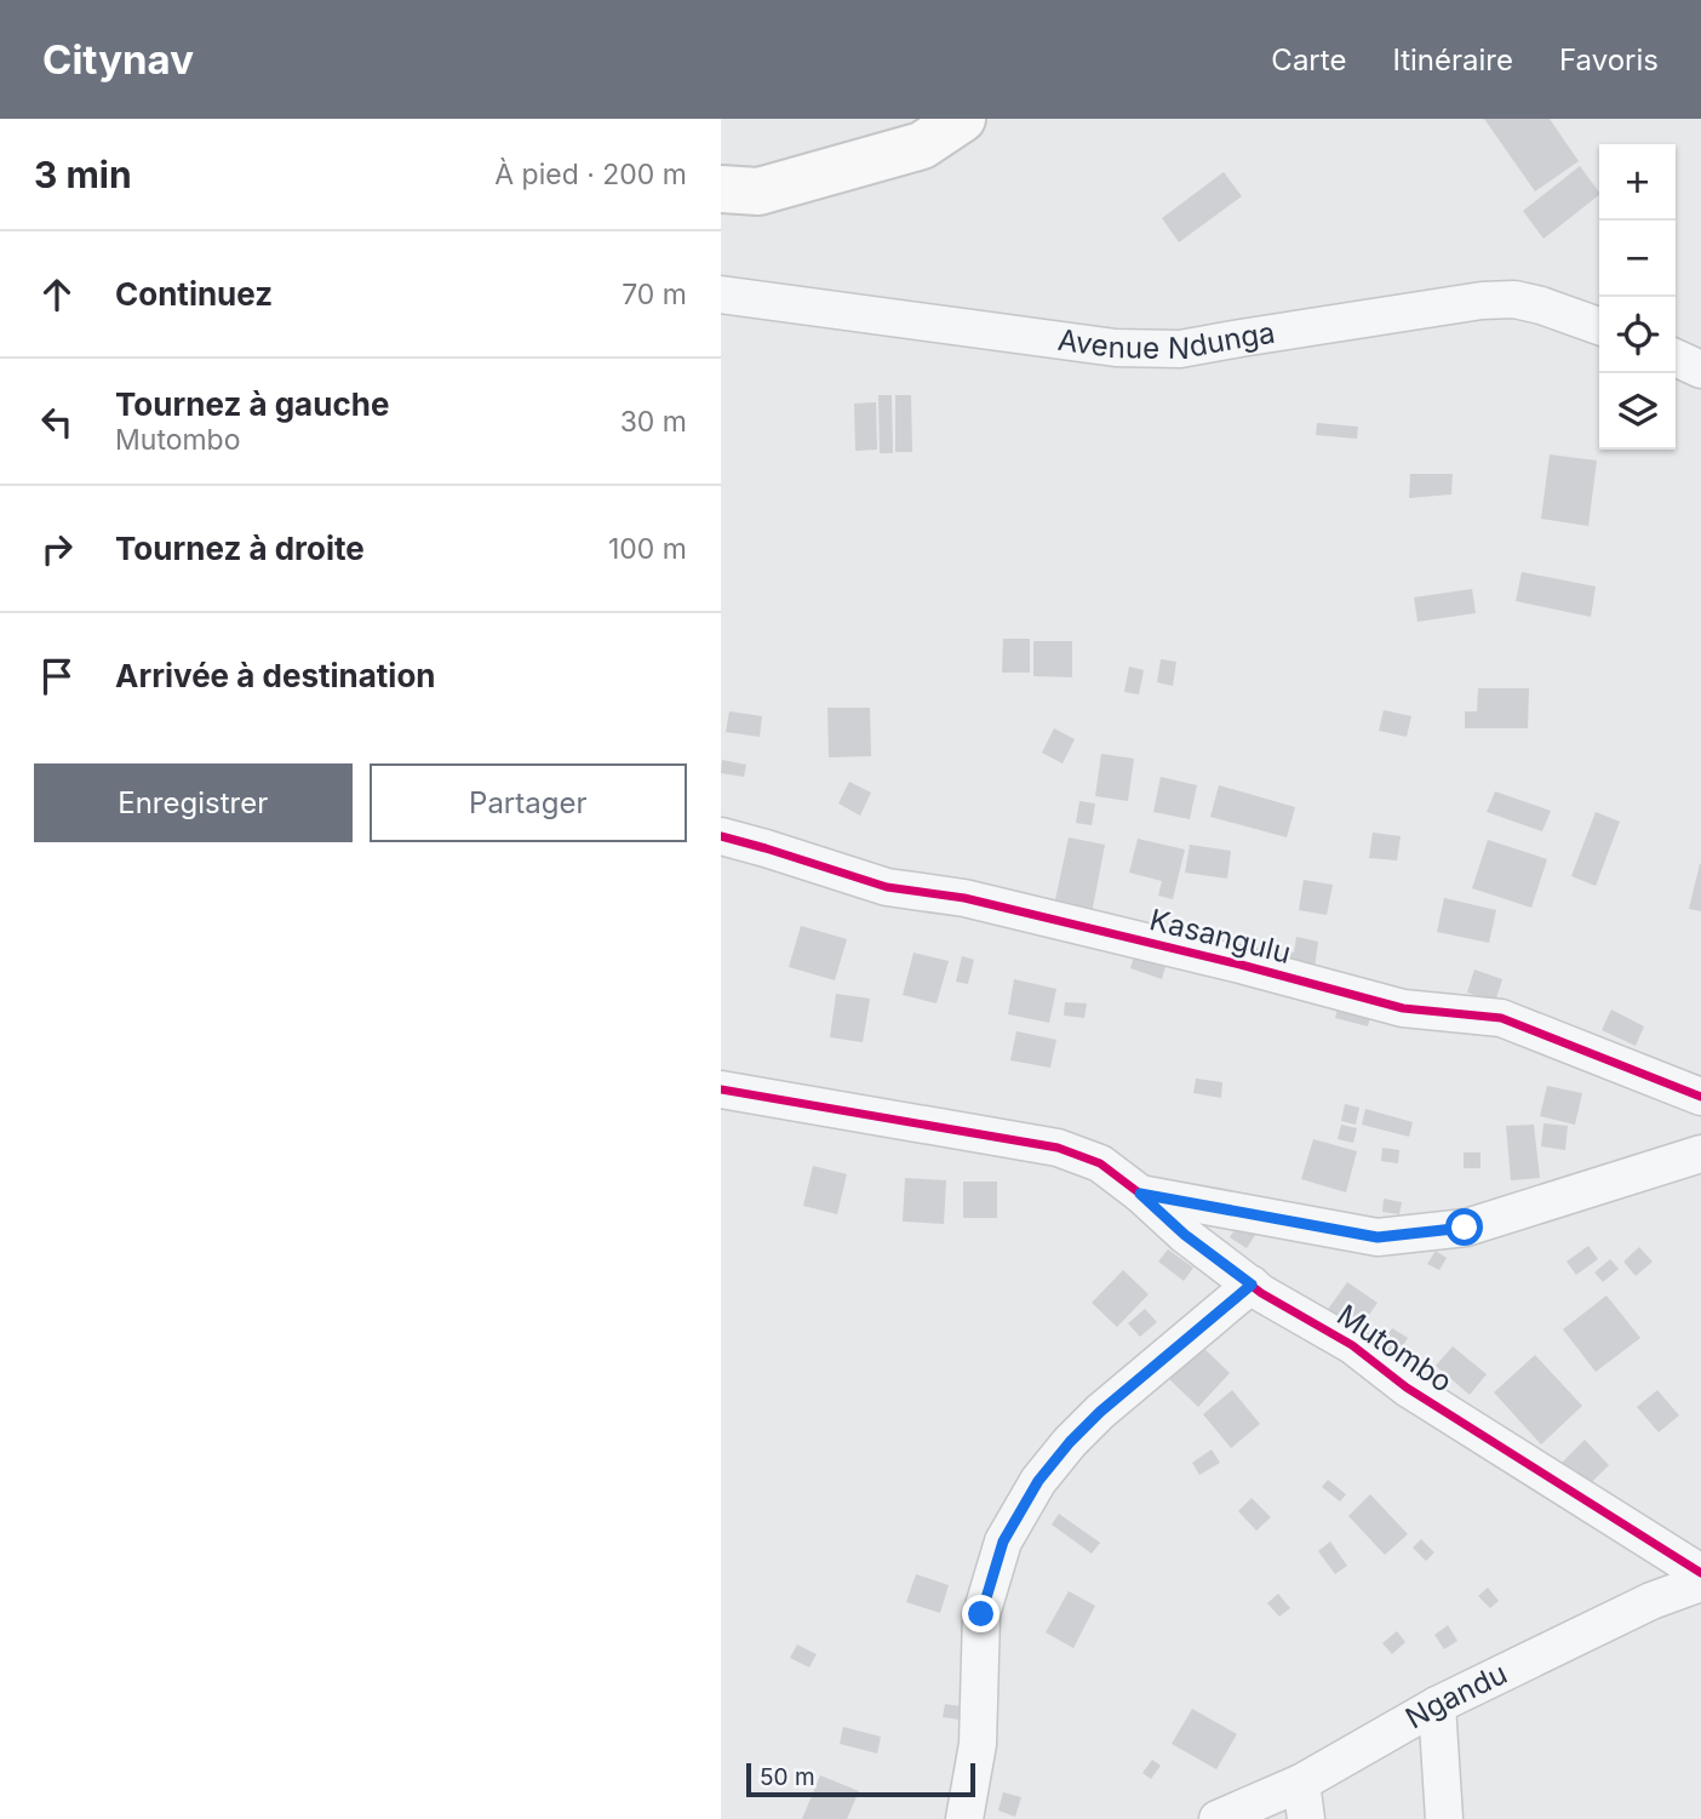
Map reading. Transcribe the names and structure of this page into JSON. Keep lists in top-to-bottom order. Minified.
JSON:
{"streets":{"street":["Avenue Ndunga","Kasangulu","Mutombo","Ngandu"]},"scale_bar":"50 m","page":{"header":"Citynav","nav":["Carte","Itinéraire","Favoris"],"heading":["3 min","À pied · 200 m"],"map_buttons":["+","−"],"list":[["Continuez","70 m"],["Tournez à gauche","Mutombo","30 m"],["Tournez à droite","100 m"],"Arrivée à destination"],"buttons":["Enregistrer","Partager"],"scale":"50 m"}}
